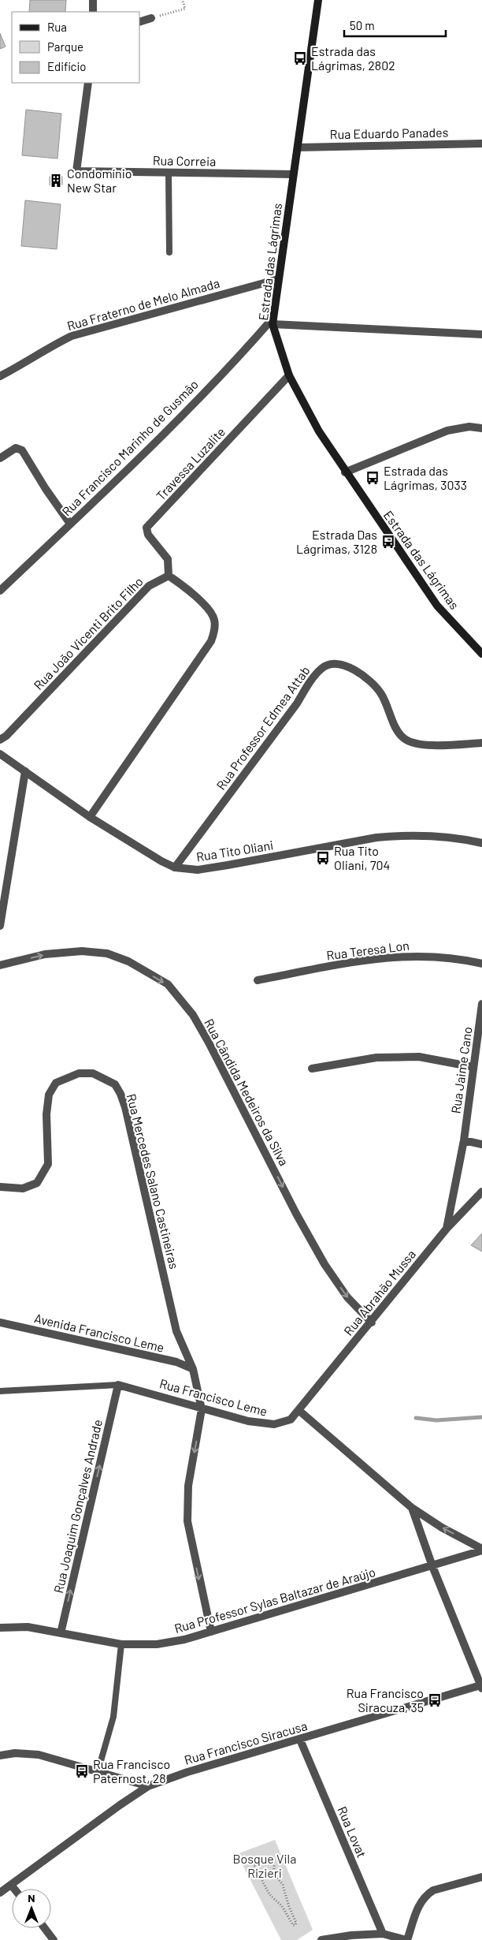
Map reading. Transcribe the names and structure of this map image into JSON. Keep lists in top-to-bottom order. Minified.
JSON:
{"streets":{"main road":["Estrada das Lágrimas"],"street":["Rua Eduardo Panades","Rua Correia","Rua Fraterno de Melo Almada","Rua Francisco Marinho de Gusmão","Travessa Luzalite","Rua João Vicenti Brito Filho","Rua Professor Edmea Attab","Rua Tito Oliani","Rua Teresa Lon","Rua Jaime Cano","Rua Cândida Medeiros da Silva","Rua Mercedes Salano Castineiras","Rua Abrahão Mussa","Avenida Francisco Leme","Rua Francisco Leme","Rua Joaquim Gonçalves Andrade","Rua Professor Sylas Baltazar de Araújo","Rua Francisco Siracusa","Rua Lovat"]},"crossings":[["Rua Eduardo Panades","Estrada das Lágrimas"],["Rua Correia","Estrada das Lágrimas"],["Estrada das Lágrimas","Rua Fraterno de Melo Almada"],["Estrada das Lágrimas","Rua Francisco Marinho de Gusmão"],["Estrada das Lágrimas","Travessa Luzalite"],["Travessa Luzalite","Rua João Vicenti Brito Filho"],["Rua Professor Edmea Attab","Rua Tito Oliani"],["Rua Jaime Cano","Rua Abrahão Mussa"],["Rua Cândida Medeiros da Silva","Rua Abrahão Mussa"],["Rua Mercedes Salano Castineiras","Avenida Francisco Leme"],["Rua Mercedes Salano Castineiras","Rua Francisco Leme"],["Rua Abrahão Mussa","Rua Francisco Leme"],["Rua Francisco Leme","Rua Joaquim Gonçalves Andrade"],["Rua Joaquim Gonçalves Andrade","Rua Professor Sylas Baltazar de Araújo"],["Rua Francisco Siracusa","Rua Lovat"]],"one_way":["Rua Cândida Medeiros da Silva","Rua Joaquim Gonçalves Andrade"],"parks":["Bosque Vila Rizieri"],"places":{"bus stop":["Estrada das Lágrimas, 2802","Estrada das Lágrimas, 3033","Estrada Das Lágrimas, 3128","Rua Tito Oliani, 704","Rua Francisco Siracuza, 35","Rua Francisco Paternost, 28"],"building":["Condomínio New Star"]},"legend":["Rua","Parque","Edifício"],"scale_bar":"50 m","north":"top"}
